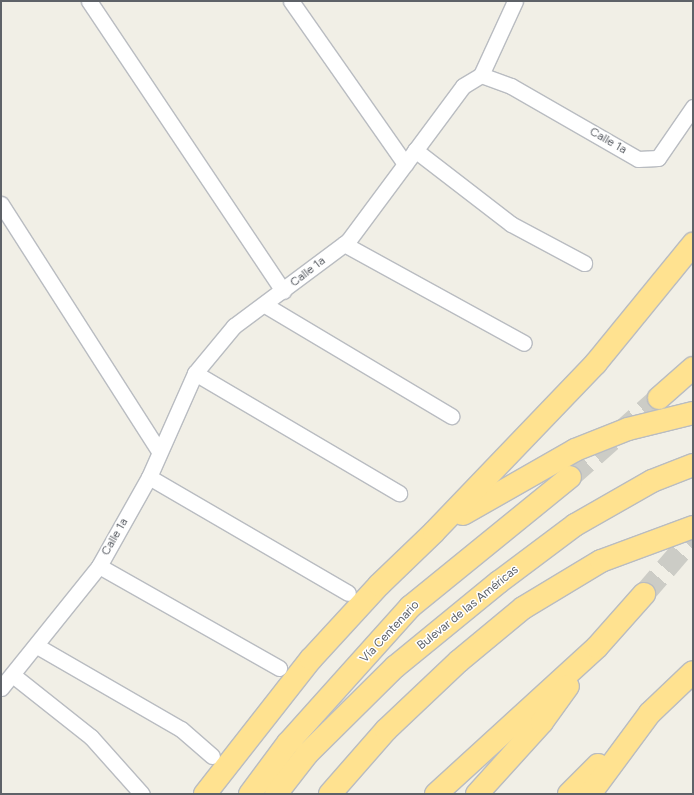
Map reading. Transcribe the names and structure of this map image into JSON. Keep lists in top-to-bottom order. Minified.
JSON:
{"streets":{"highway":["Bulevar de las Américas","Vía Centenario"],"street":["Calle 1a"]}}
